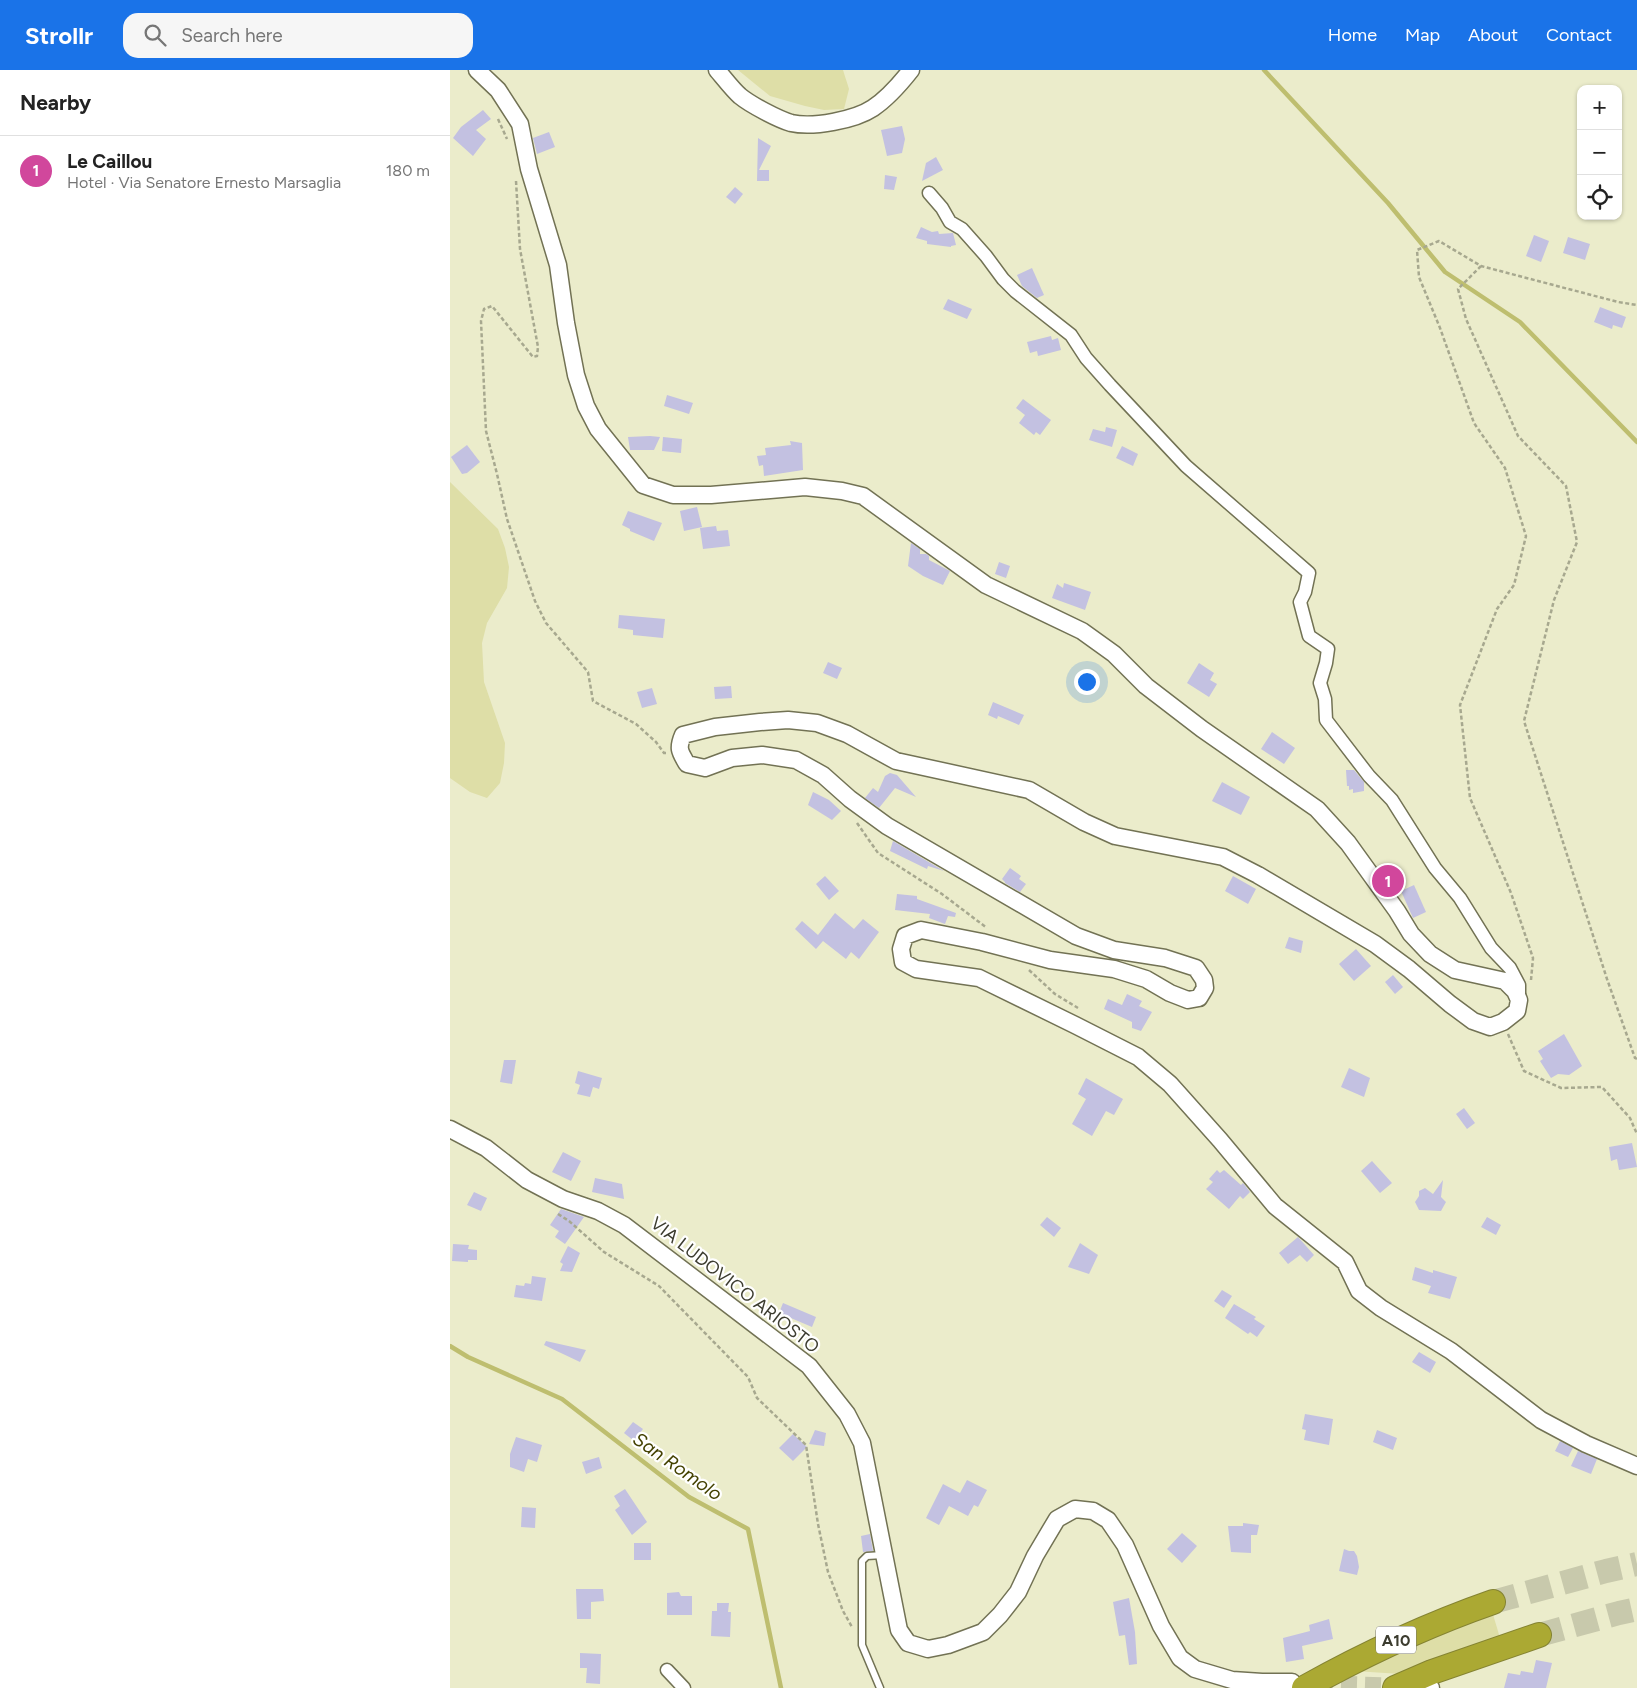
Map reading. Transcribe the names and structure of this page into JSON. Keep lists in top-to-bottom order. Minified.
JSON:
{"streets":{"highway":["A10"],"street":["VIA LUDOVICO ARIOSTO"]},"crossings":[["VIA LUDOVICO ARIOSTO","A10"]],"water":["San Romolo"],"page":{"header":"Strollr","search":"Search here","nav":["Home","Map","About","Contact"],"heading":"Nearby","map_buttons":["+","−"],"list":[{"mark":"1","name":"Le Caillou","note":"Hotel · Via Senatore Ernesto Marsaglia","value":"180 m"}],"pins":"1"}}
